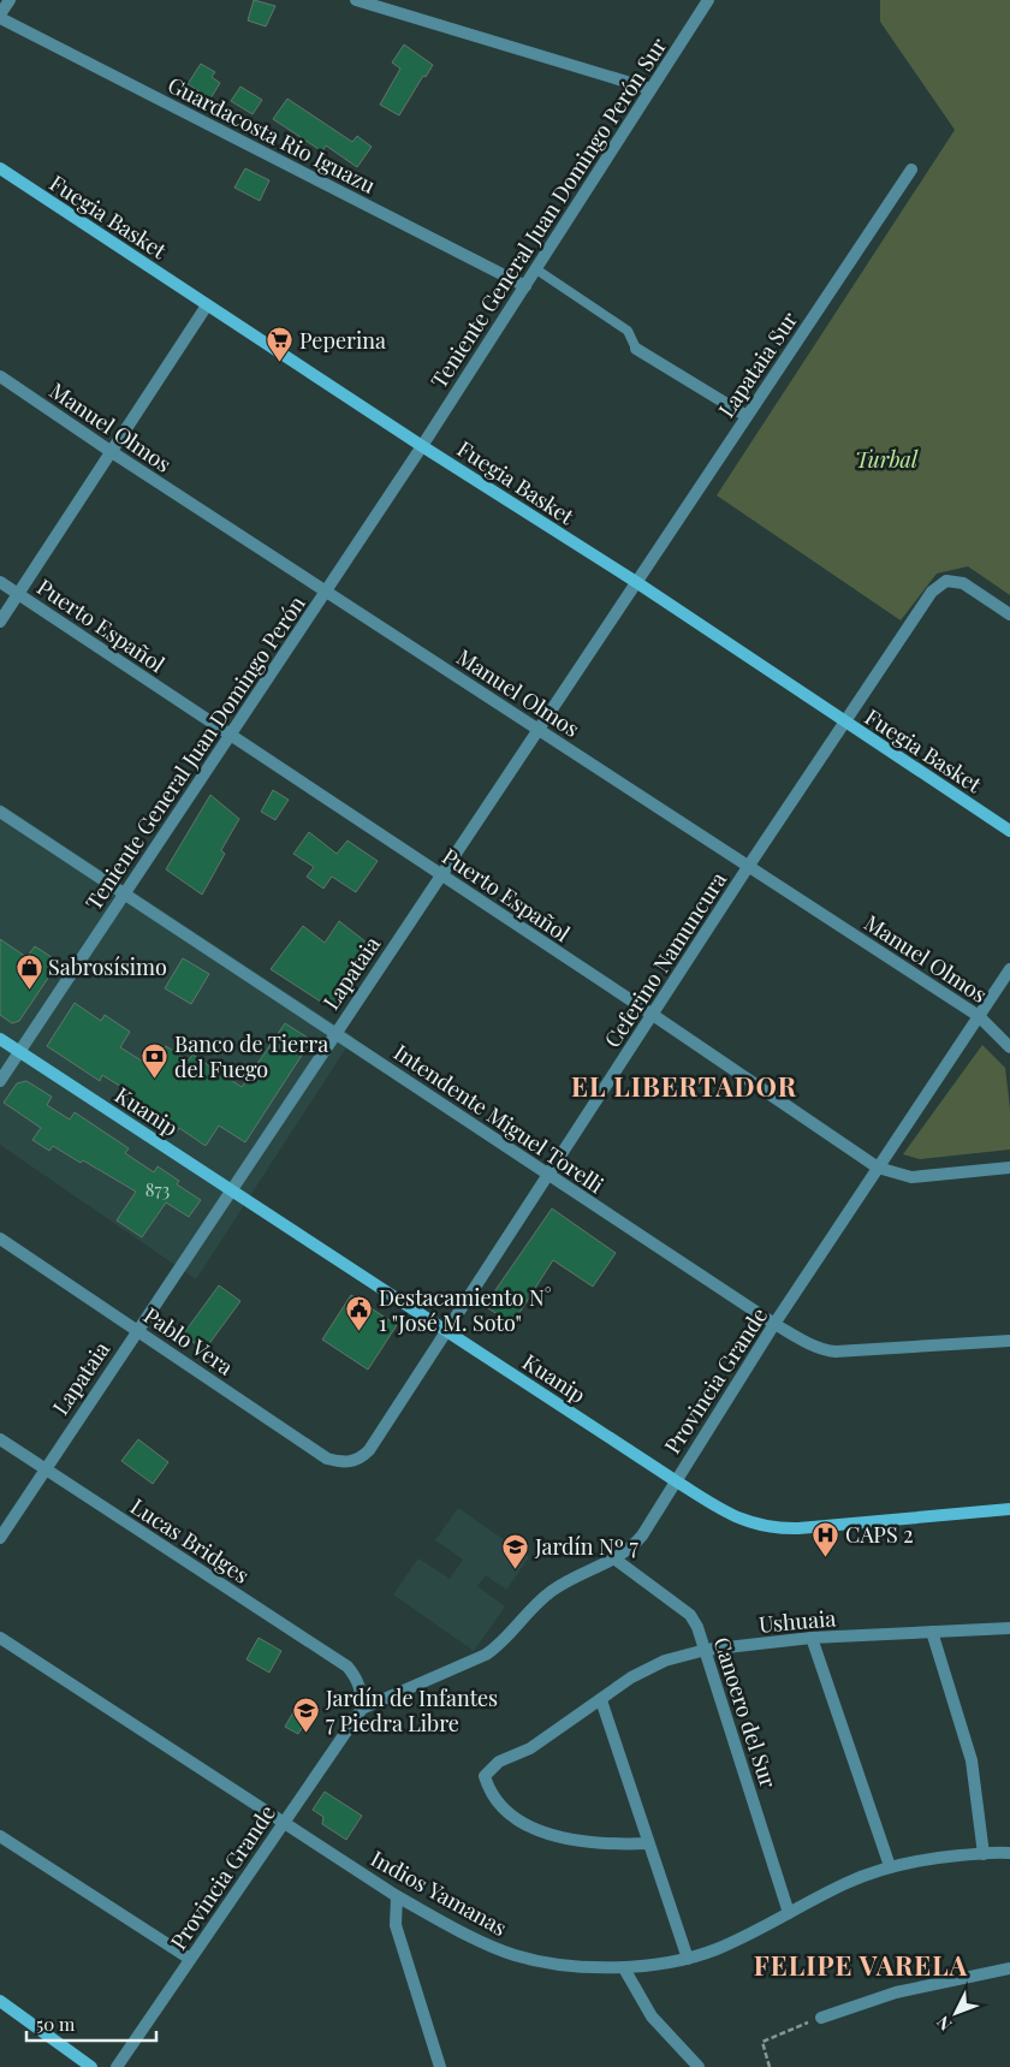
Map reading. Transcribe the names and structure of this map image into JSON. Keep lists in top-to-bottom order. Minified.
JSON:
{"streets":{"main road":["Fuegia Basket","Kuanip"],"street":["Guardacosta Rio Iguazu","Teniente General Juan Domingo Perón Sur","Lapataia Sur","Manuel Olmos","Puerto Español","Teniente General Juan Domingo Perón","Ceferino Namuncura","Lapataia","Intendente Miguel Torelli","Pablo Vera","Provincia Grande","Lucas Bridges","Ushuaia","Canoero del Sur","Indios Yamanas"]},"crossings":[["Guardacosta Rio Iguazu","Teniente General Juan Domingo Perón Sur"],["Teniente General Juan Domingo Perón Sur","Fuegia Basket"],["Teniente General Juan Domingo Perón Sur","Teniente General Juan Domingo Perón"],["Fuegia Basket","Lapataia Sur"],["Fuegia Basket","Teniente General Juan Domingo Perón"],["Fuegia Basket","Ceferino Namuncura"],["Fuegia Basket","Lapataia"],["Lapataia Sur","Lapataia"],["Manuel Olmos","Teniente General Juan Domingo Perón"],["Manuel Olmos","Ceferino Namuncura"],["Manuel Olmos","Lapataia"],["Manuel Olmos","Provincia Grande"],["Puerto Español","Teniente General Juan Domingo Perón"],["Puerto Español","Ceferino Namuncura"],["Puerto Español","Lapataia"],["Puerto Español","Provincia Grande"],["Teniente General Juan Domingo Perón","Kuanip"],["Teniente General Juan Domingo Perón","Intendente Miguel Torelli"],["Ceferino Namuncura","Kuanip"],["Ceferino Namuncura","Intendente Miguel Torelli"],["Ceferino Namuncura","Pablo Vera"],["Lapataia","Kuanip"],["Lapataia","Intendente Miguel Torelli"],["Lapataia","Pablo Vera"],["Lapataia","Lucas Bridges"],["Kuanip","Provincia Grande"],["Intendente Miguel Torelli","Provincia Grande"],["Provincia Grande","Lucas Bridges"],["Provincia Grande","Canoero del Sur"],["Provincia Grande","Indios Yamanas"],["Ushuaia","Canoero del Sur"],["Canoero del Sur","Indios Yamanas"]],"districts":["EL LIBERTADOR","FELIPE VARELA"],"parks":["Turbal"],"places":{"supermarket":["Peperina"],"shop":["Sabrosísimo"],"bank":["Banco de Tierra del Fuego"],"public building":["Destacamiento N° 1 \"José M. Soto\""],"hospital":["CAPS 2"],"school or university":["Jardín Nº 7","Jardín de Infantes 7 Piedra Libre"]},"house_numbers":["873"],"scale_bar":"50 m","north":"bottom left"}
